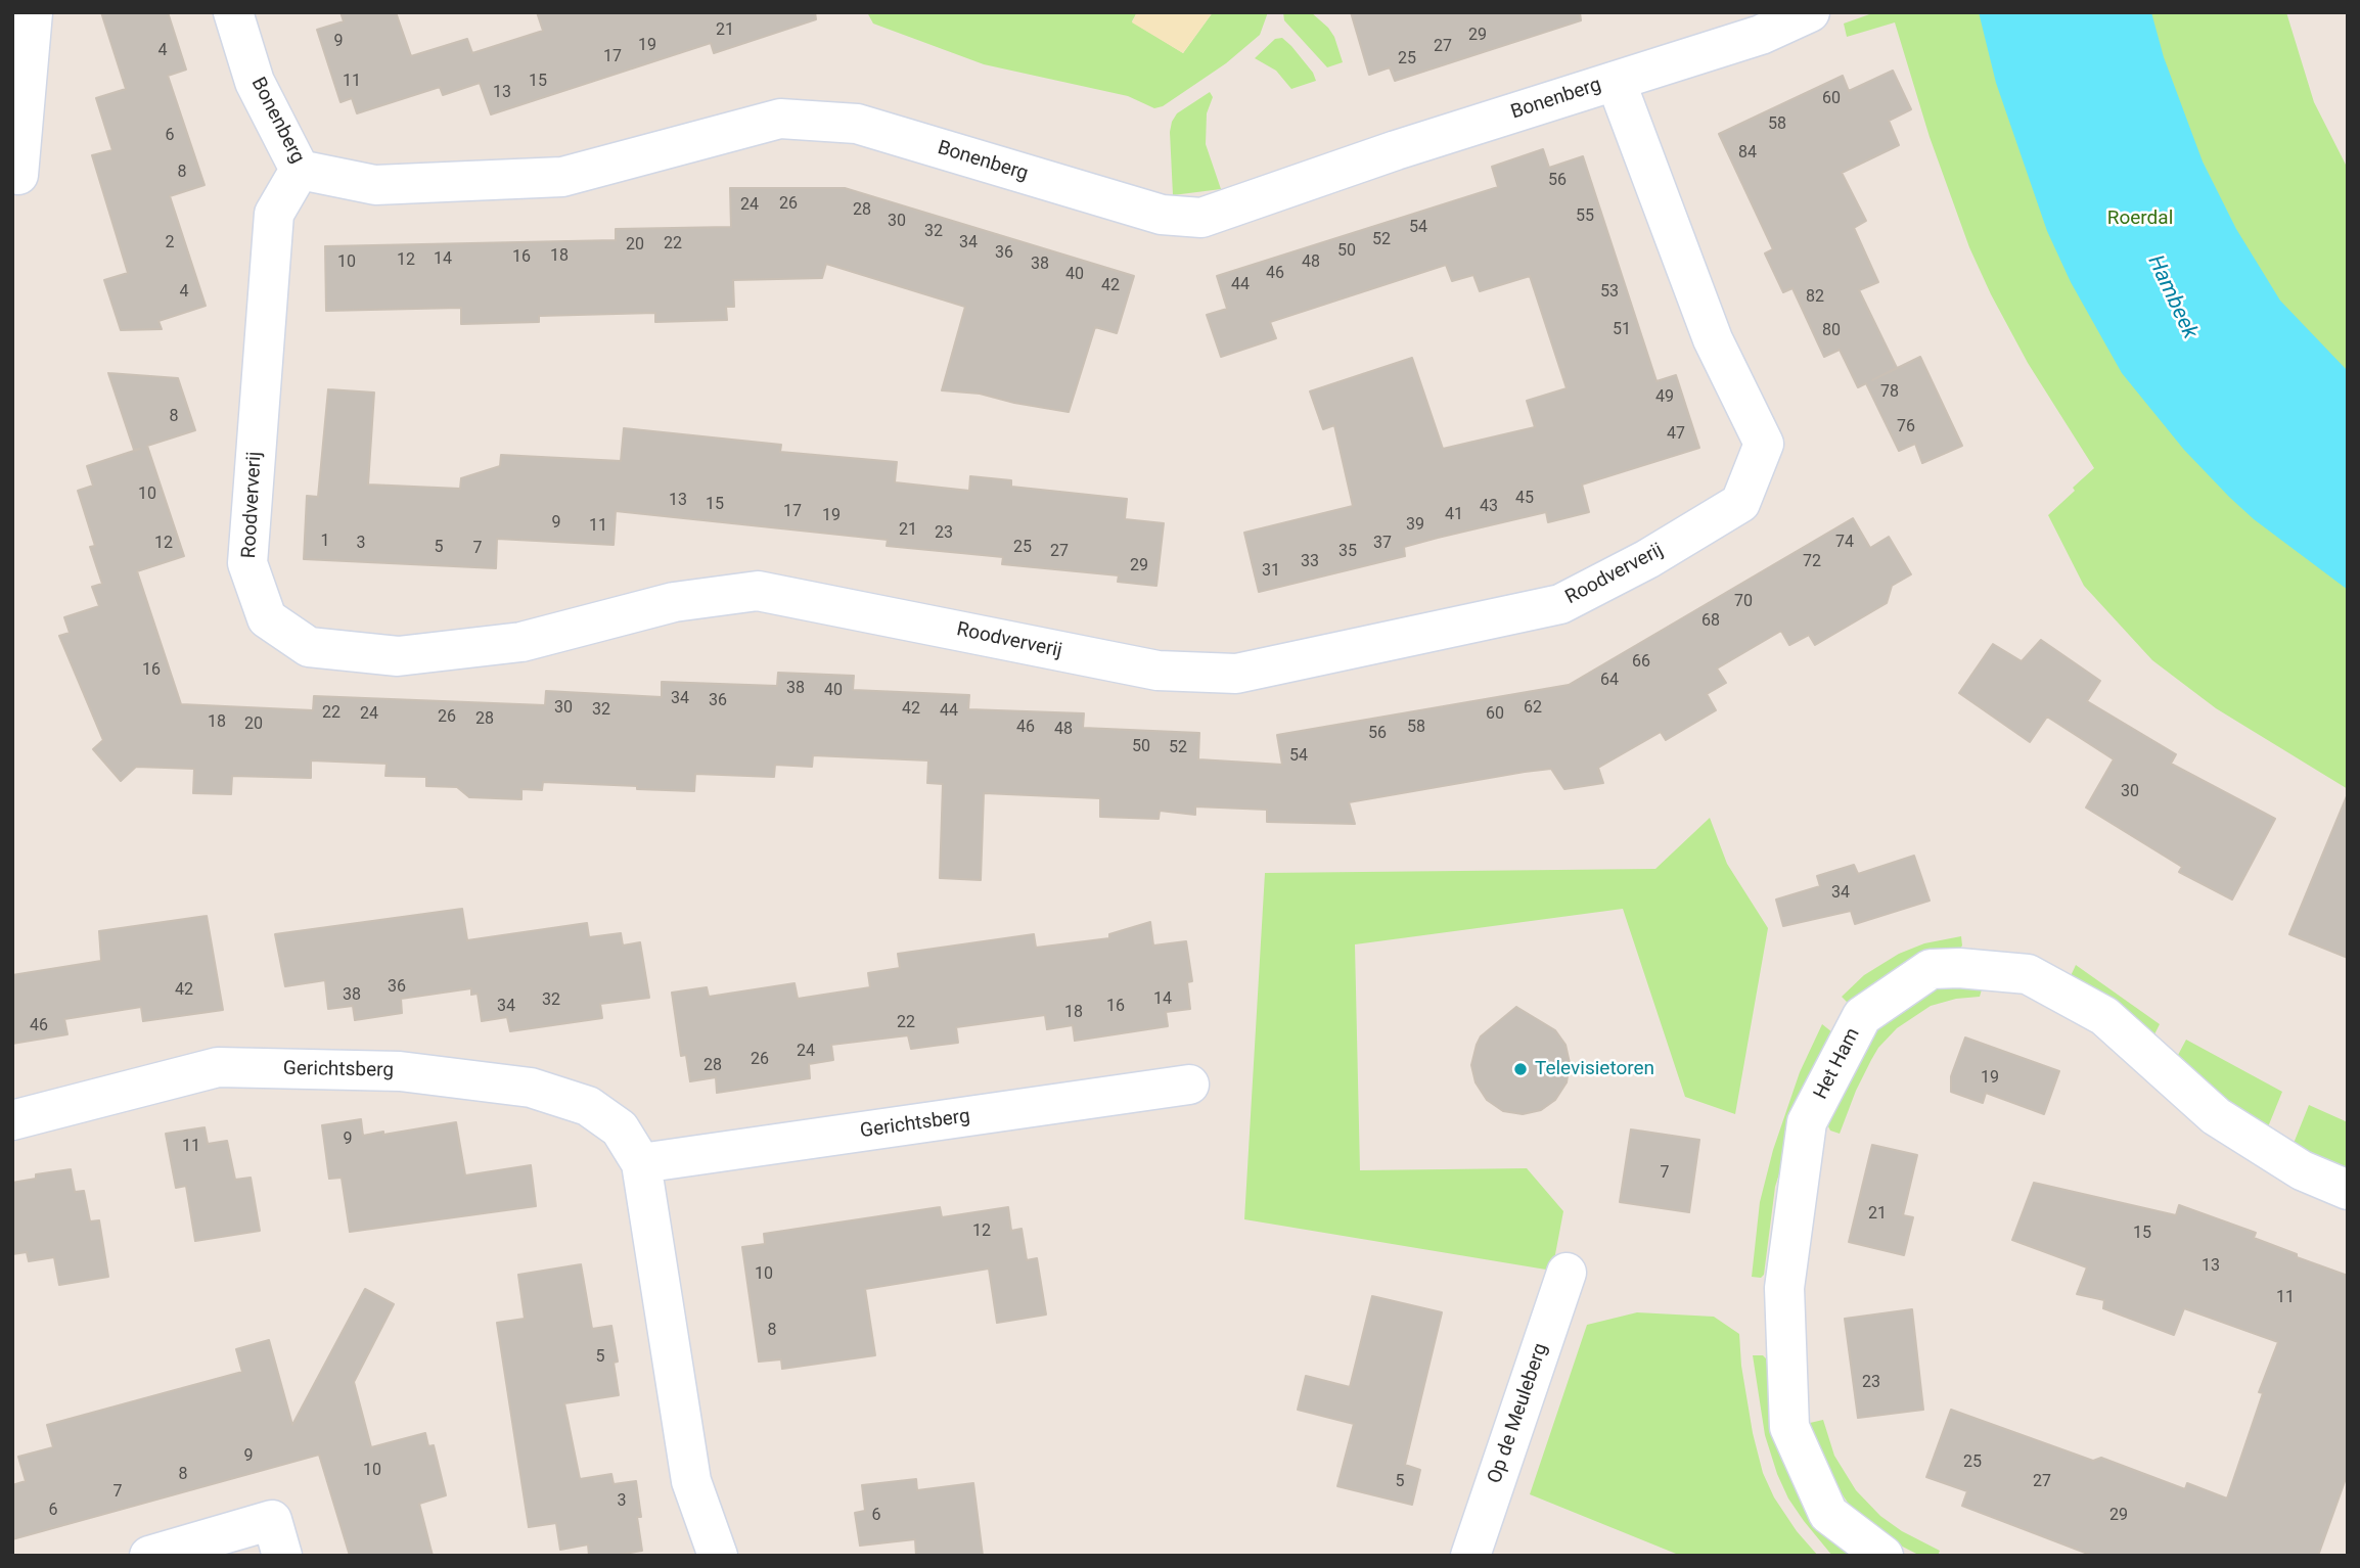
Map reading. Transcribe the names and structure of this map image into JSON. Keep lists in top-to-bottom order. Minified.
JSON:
{"streets":{"street":["Bonenberg","Roodververij","Het Ham","Gerichtsberg","Op de Meuleberg"]},"crossings":[["Bonenberg","Roodververij"]],"water":["Hambeek"],"parks":["Roerdal"],"places":["Televisietoren"],"house_numbers":["21","29","9","19","27","4","17","25","11","15","13","60","58","6","84","8","56","26","24","28","55","30","54","32","52","2","34","22","20","50","36","18","16","14","12","10","48","38","46","40","44","42","4","53","82","51","80","78","49","8","76","47","10","45","13","15","43","17","41","19","9","39","11","21","23","1","74","12","3","37","5","25","7","27","35","33","72","29","31","70","68","66","16","64","38","40","34","36","30","62","42","32","44","22","24","60","26","28","18","20","46","58","48","56","50","52","54","30","34","36","42","38","14","32","34","16","18","22","46","24","26","28","19","9","11","7","21","12","15","13","10","11","8","5","23","9","25","10","8","5","27","7","3","6","6","29"]}
